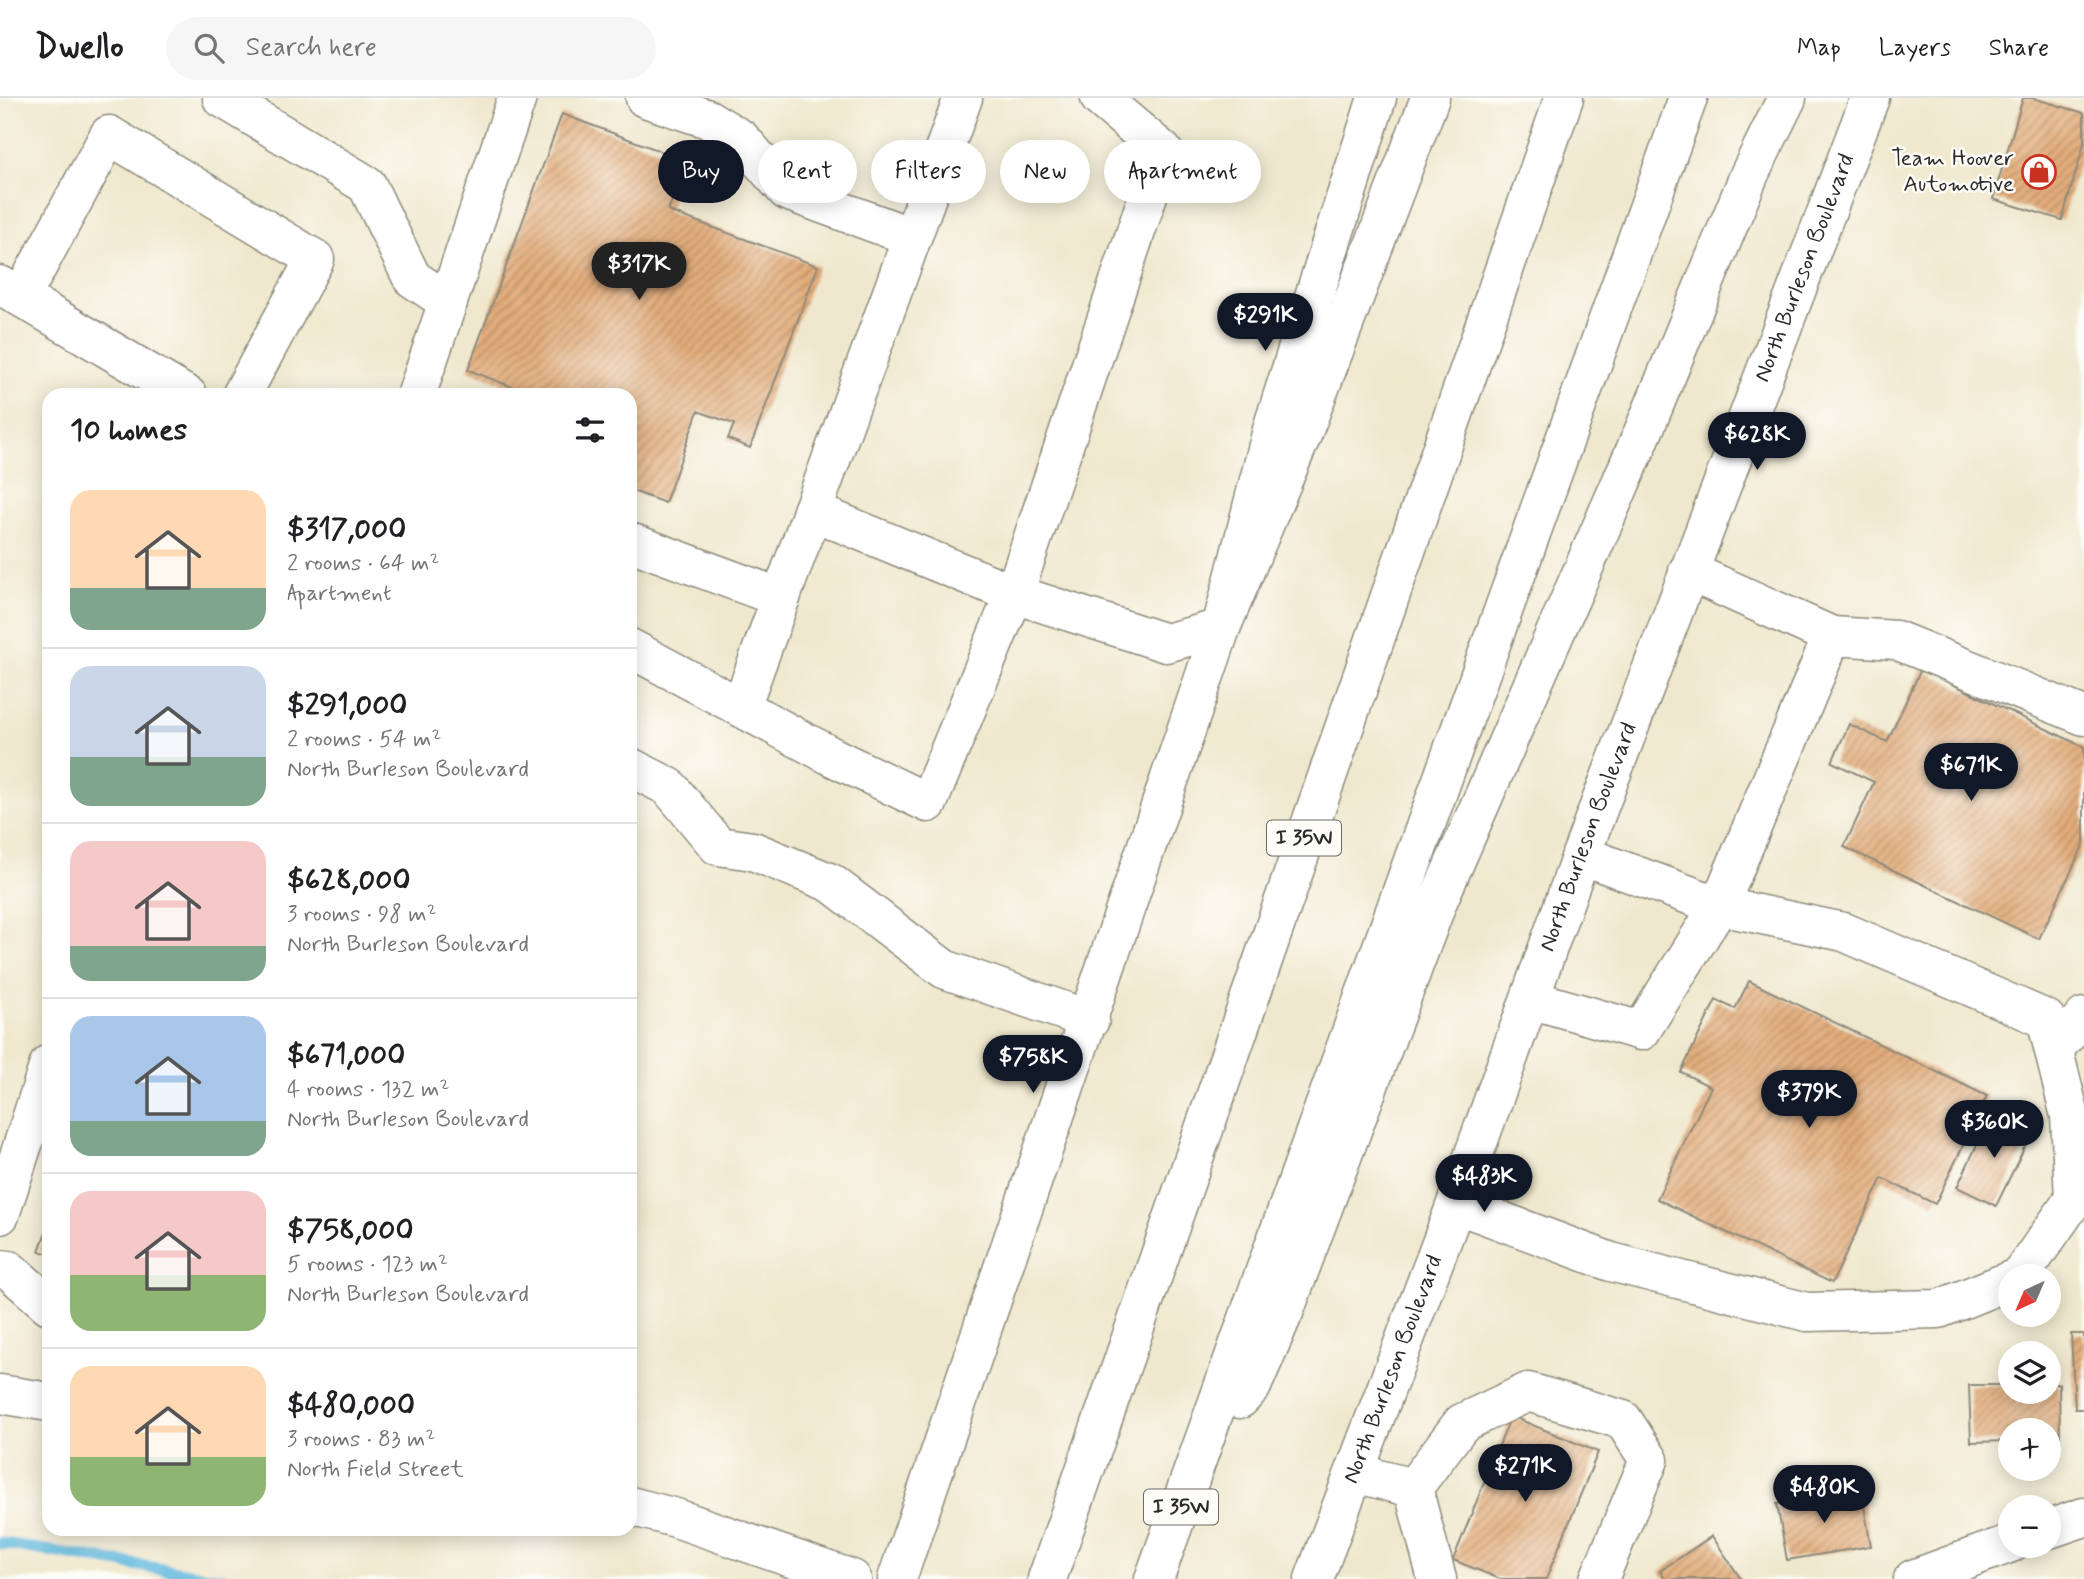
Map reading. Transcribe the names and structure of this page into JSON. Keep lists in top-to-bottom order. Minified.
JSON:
{"streets":{"main road":["North Burleson Boulevard","I 35W"]},"places":{"shop":["Team Hoover Automotive"]},"north":"bottom left","page":{"header":"Dwello","search":"Search here","nav":["Map","Layers","Share"],"chip":["Buy","Rent","Filters","New","Apartment"],"price":["$317K","$291K","$628K","$671K","$758K","$379K","$360K","$483K","$271K","$480K"],"heading":"10 homes","list":[{"name":"$317,000","note":"2 rooms · 64 m² · Apartment"},{"name":"$291,000","note":"2 rooms · 54 m² · North Burleson Boulevard"},{"name":"$628,000","note":"3 rooms · 98 m² · North Burleson Boulevard"},{"name":"$671,000","note":"4 rooms · 132 m² · North Burleson Boulevard"},{"name":"$758,000","note":"5 rooms · 123 m² · North Burleson Boulevard"},{"name":"$480,000","note":"3 rooms · 83 m² · North Field Street"}],"map_buttons":["+","−"]}}
